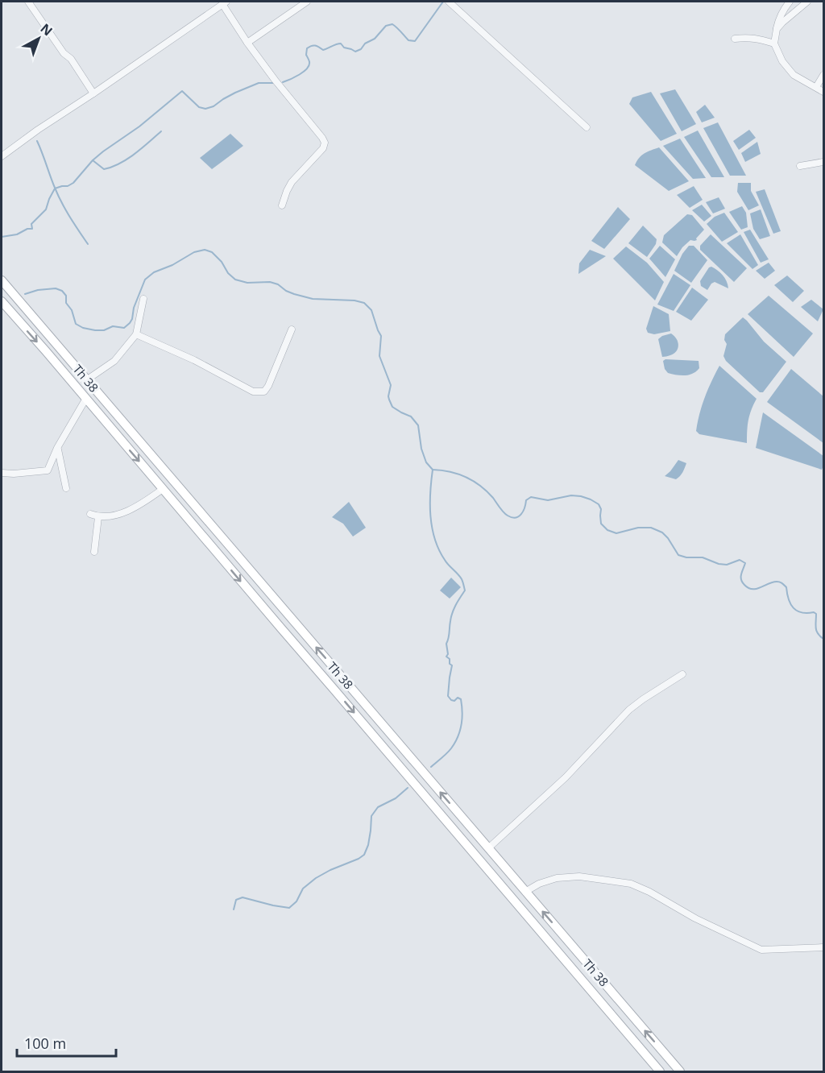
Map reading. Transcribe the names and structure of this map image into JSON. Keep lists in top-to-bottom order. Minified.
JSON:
{"streets":{"street":["Th 38"]},"scale_bar":"100 m","north":"top right"}
